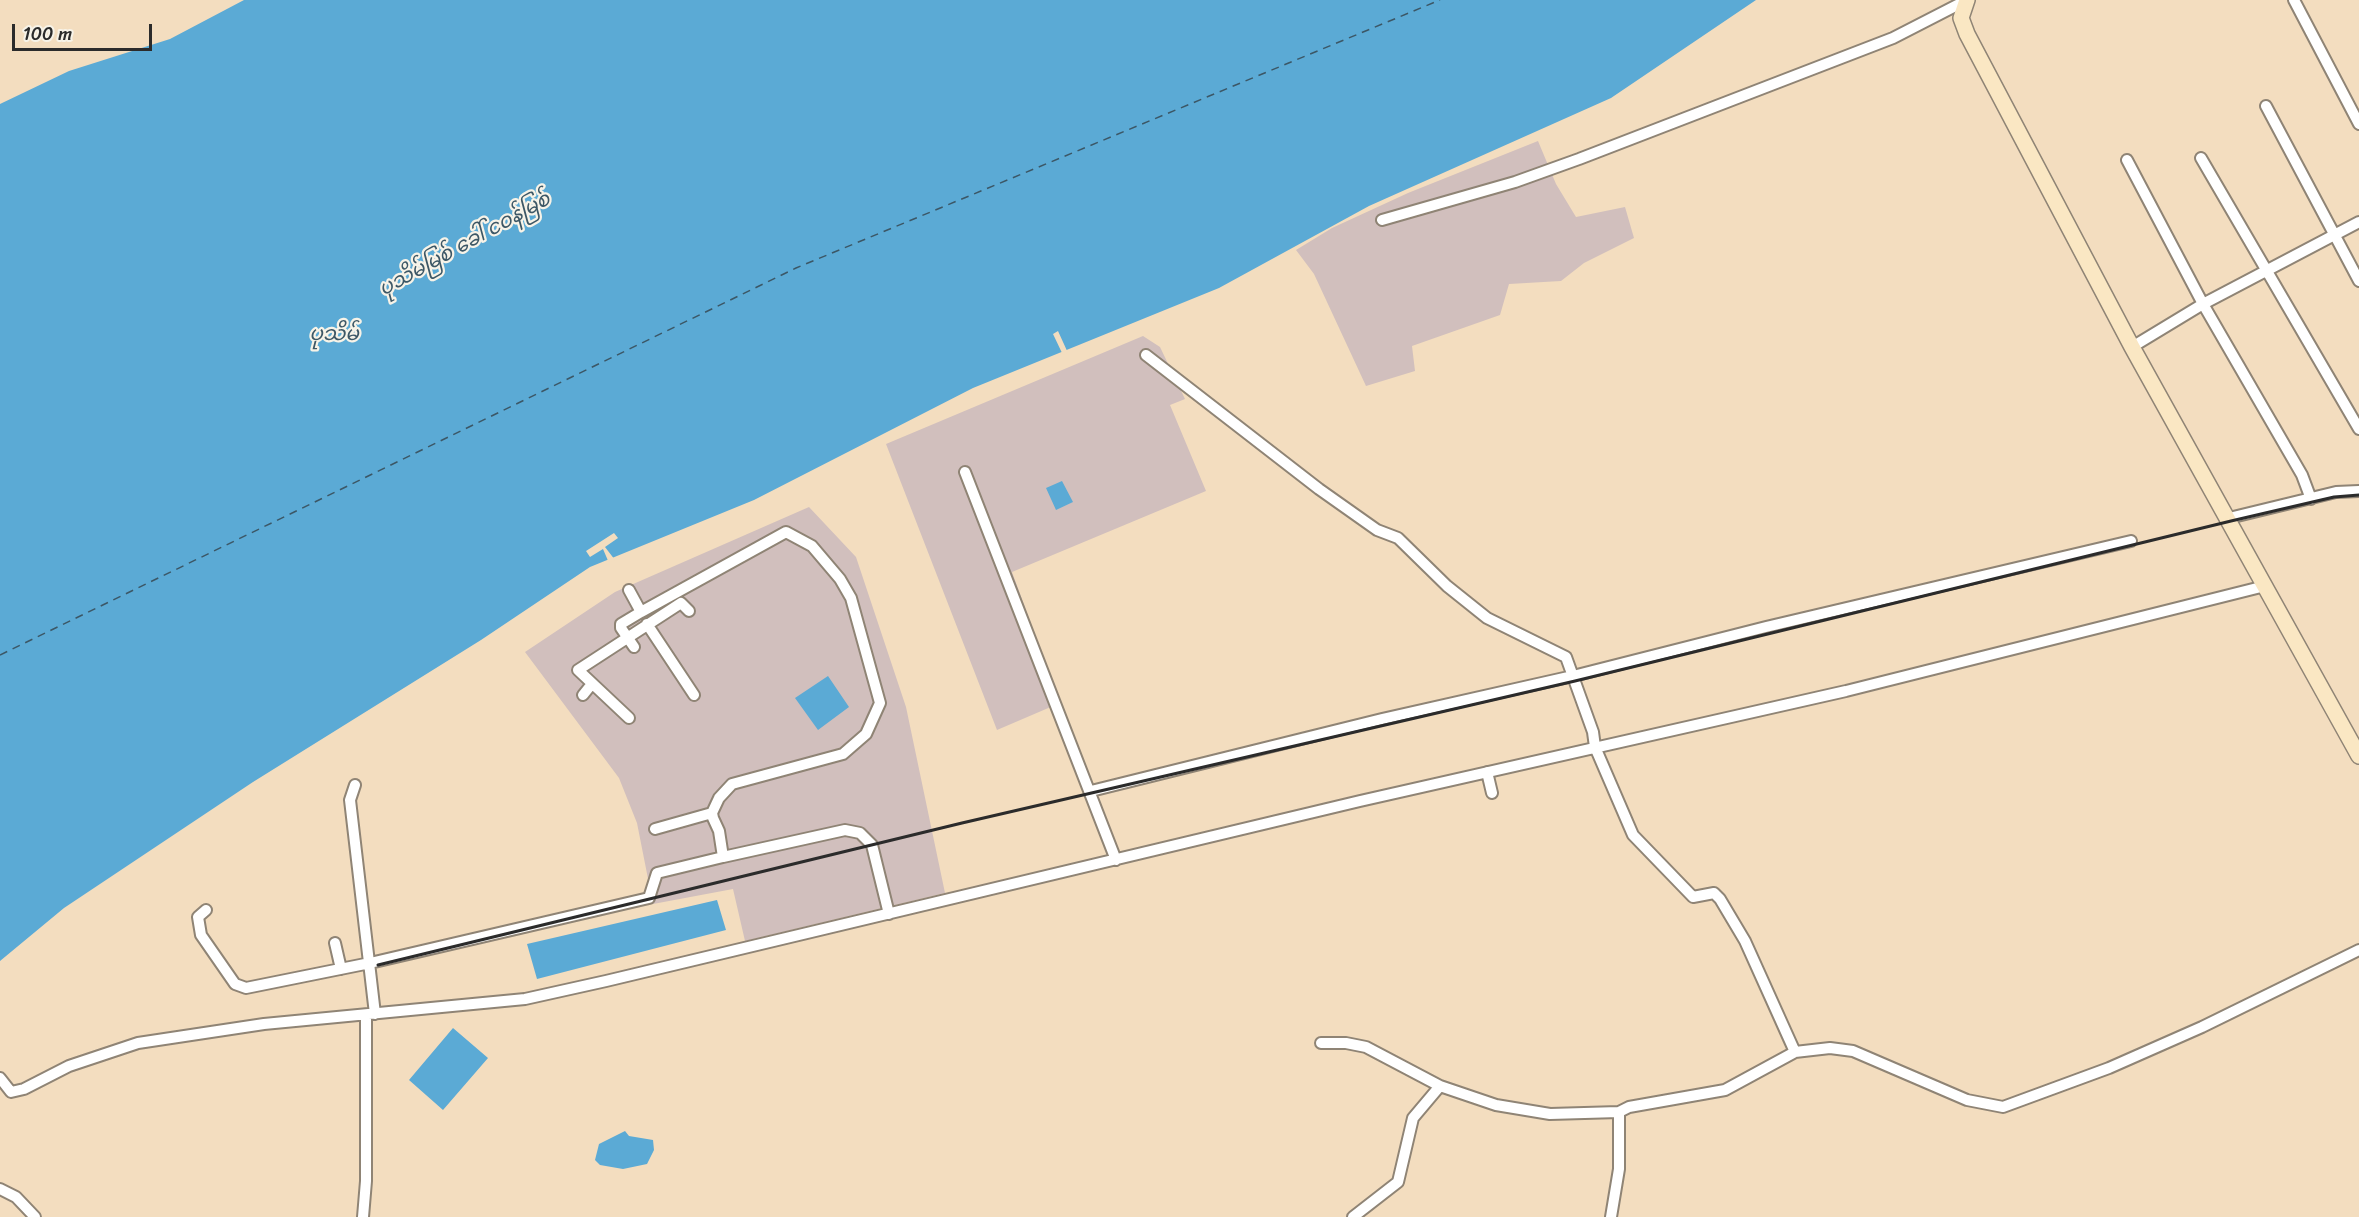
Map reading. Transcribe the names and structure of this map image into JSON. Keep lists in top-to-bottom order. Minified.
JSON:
{"water":["ပုသိမ်မြစ် ခေါ် ငဝန်မြစ်","ပုသိမ်"],"scale_bar":"100 m"}
